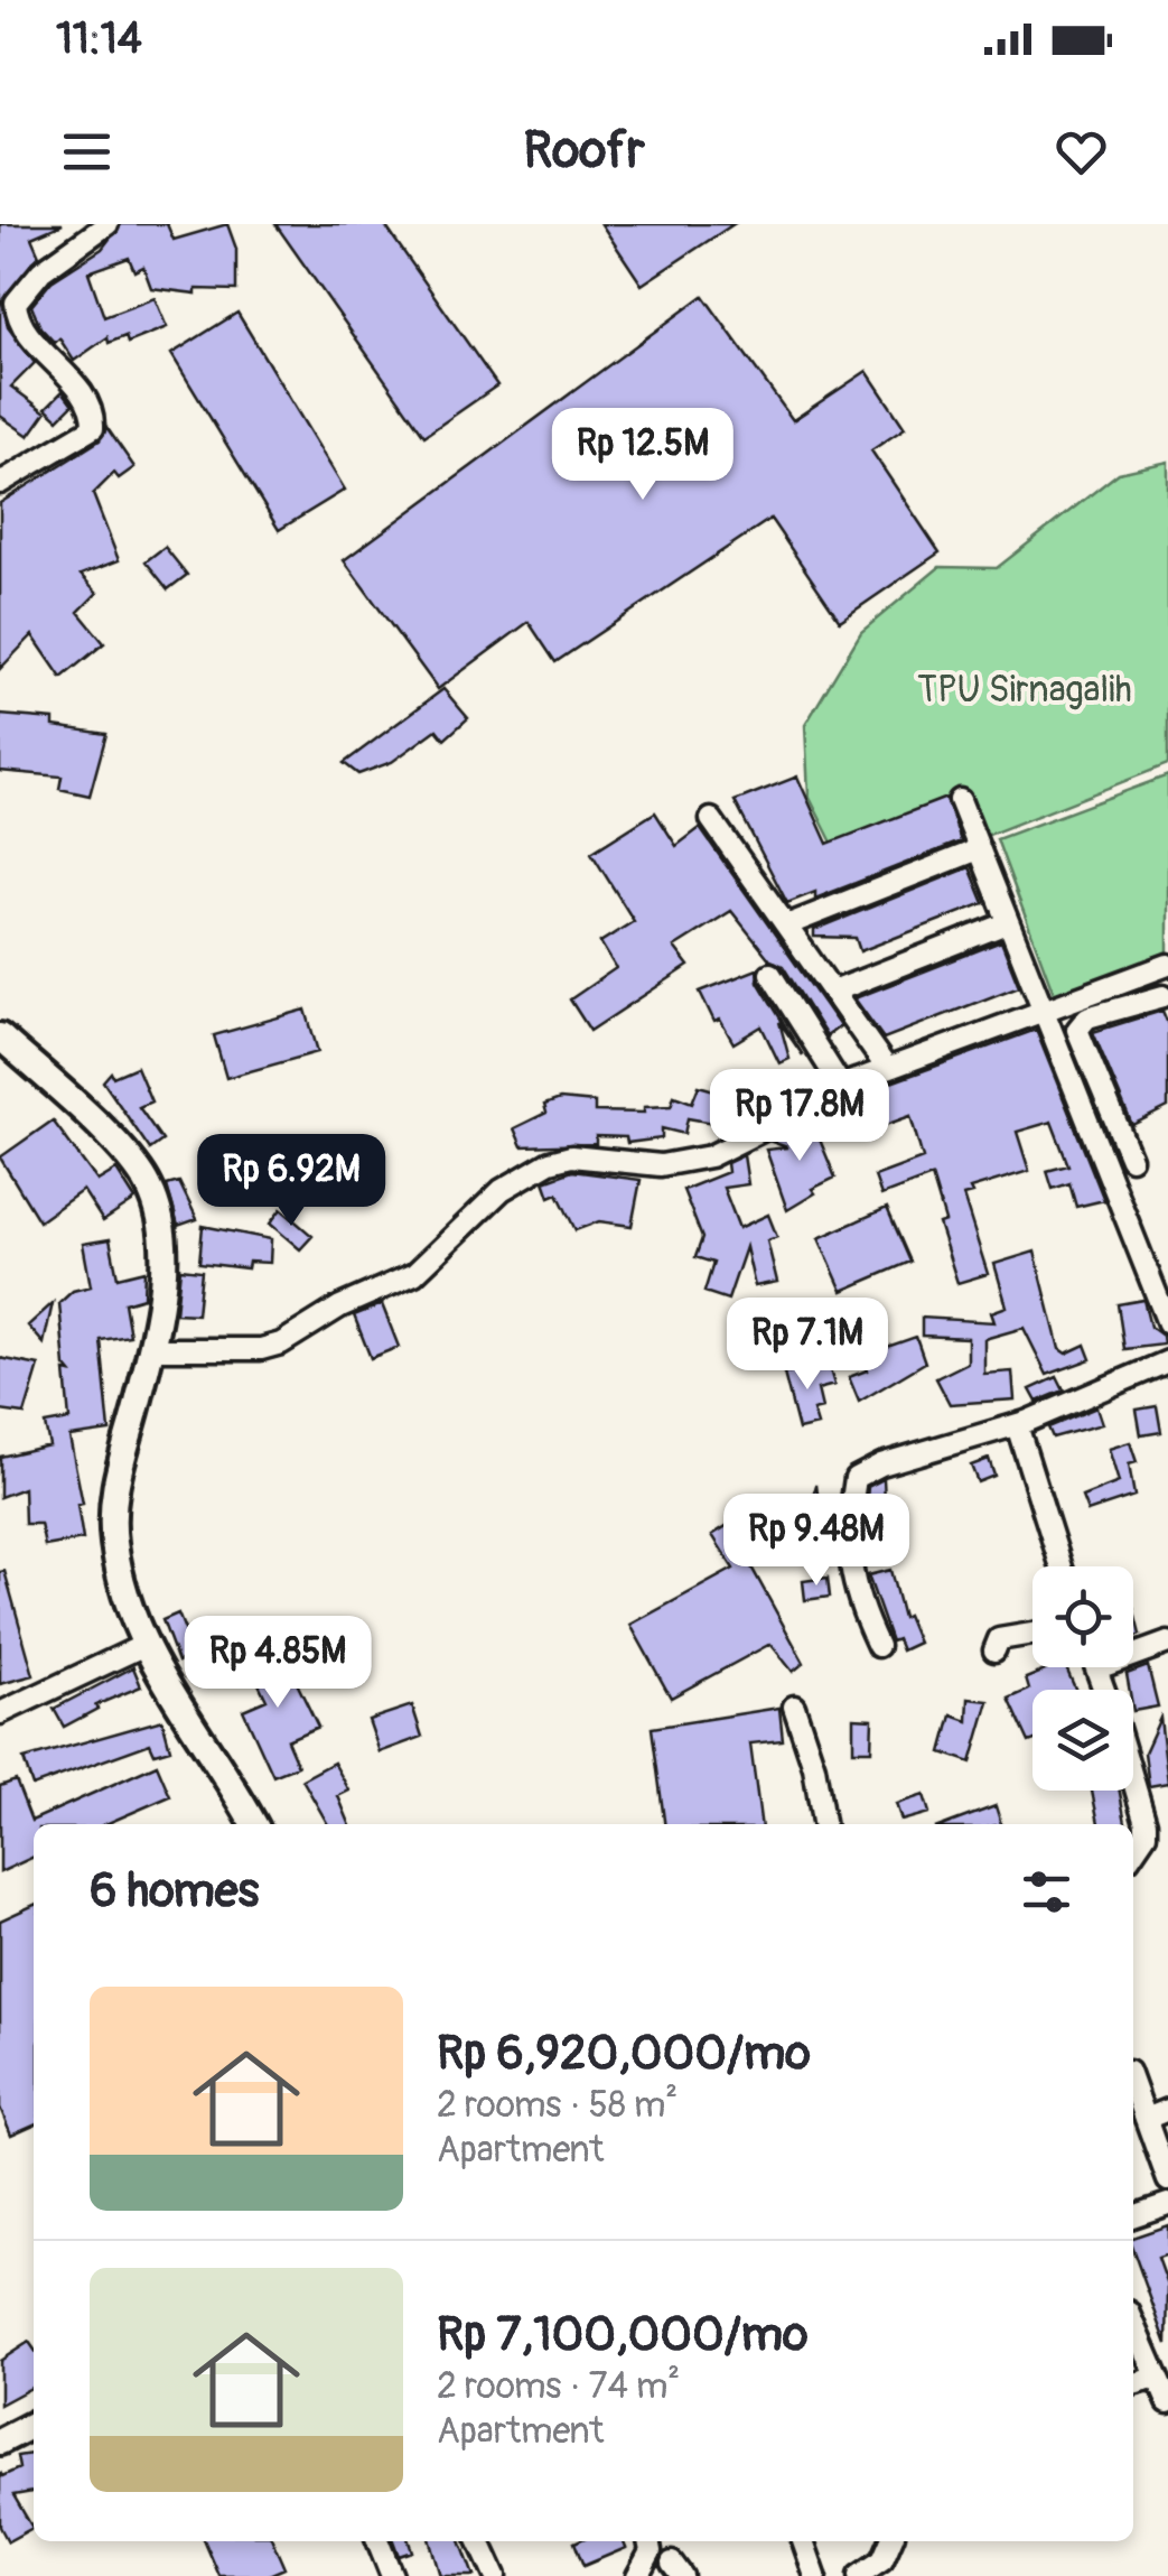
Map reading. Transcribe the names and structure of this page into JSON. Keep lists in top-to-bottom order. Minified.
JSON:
{"parks":["TPU Sirnagalih"],"page":{"status":"11:14","header":"Roofr","price":["Rp 12.5M","Rp 17.8M","Rp 6.92M","Rp 7.1M","Rp 9.48M","Rp 4.85M"],"heading":"6 homes","list":[{"name":"Rp 6,920,000/mo","note":"2 rooms · 58 m² · Apartment"},{"name":"Rp 7,100,000/mo","note":"2 rooms · 74 m² · Apartment"}]}}
